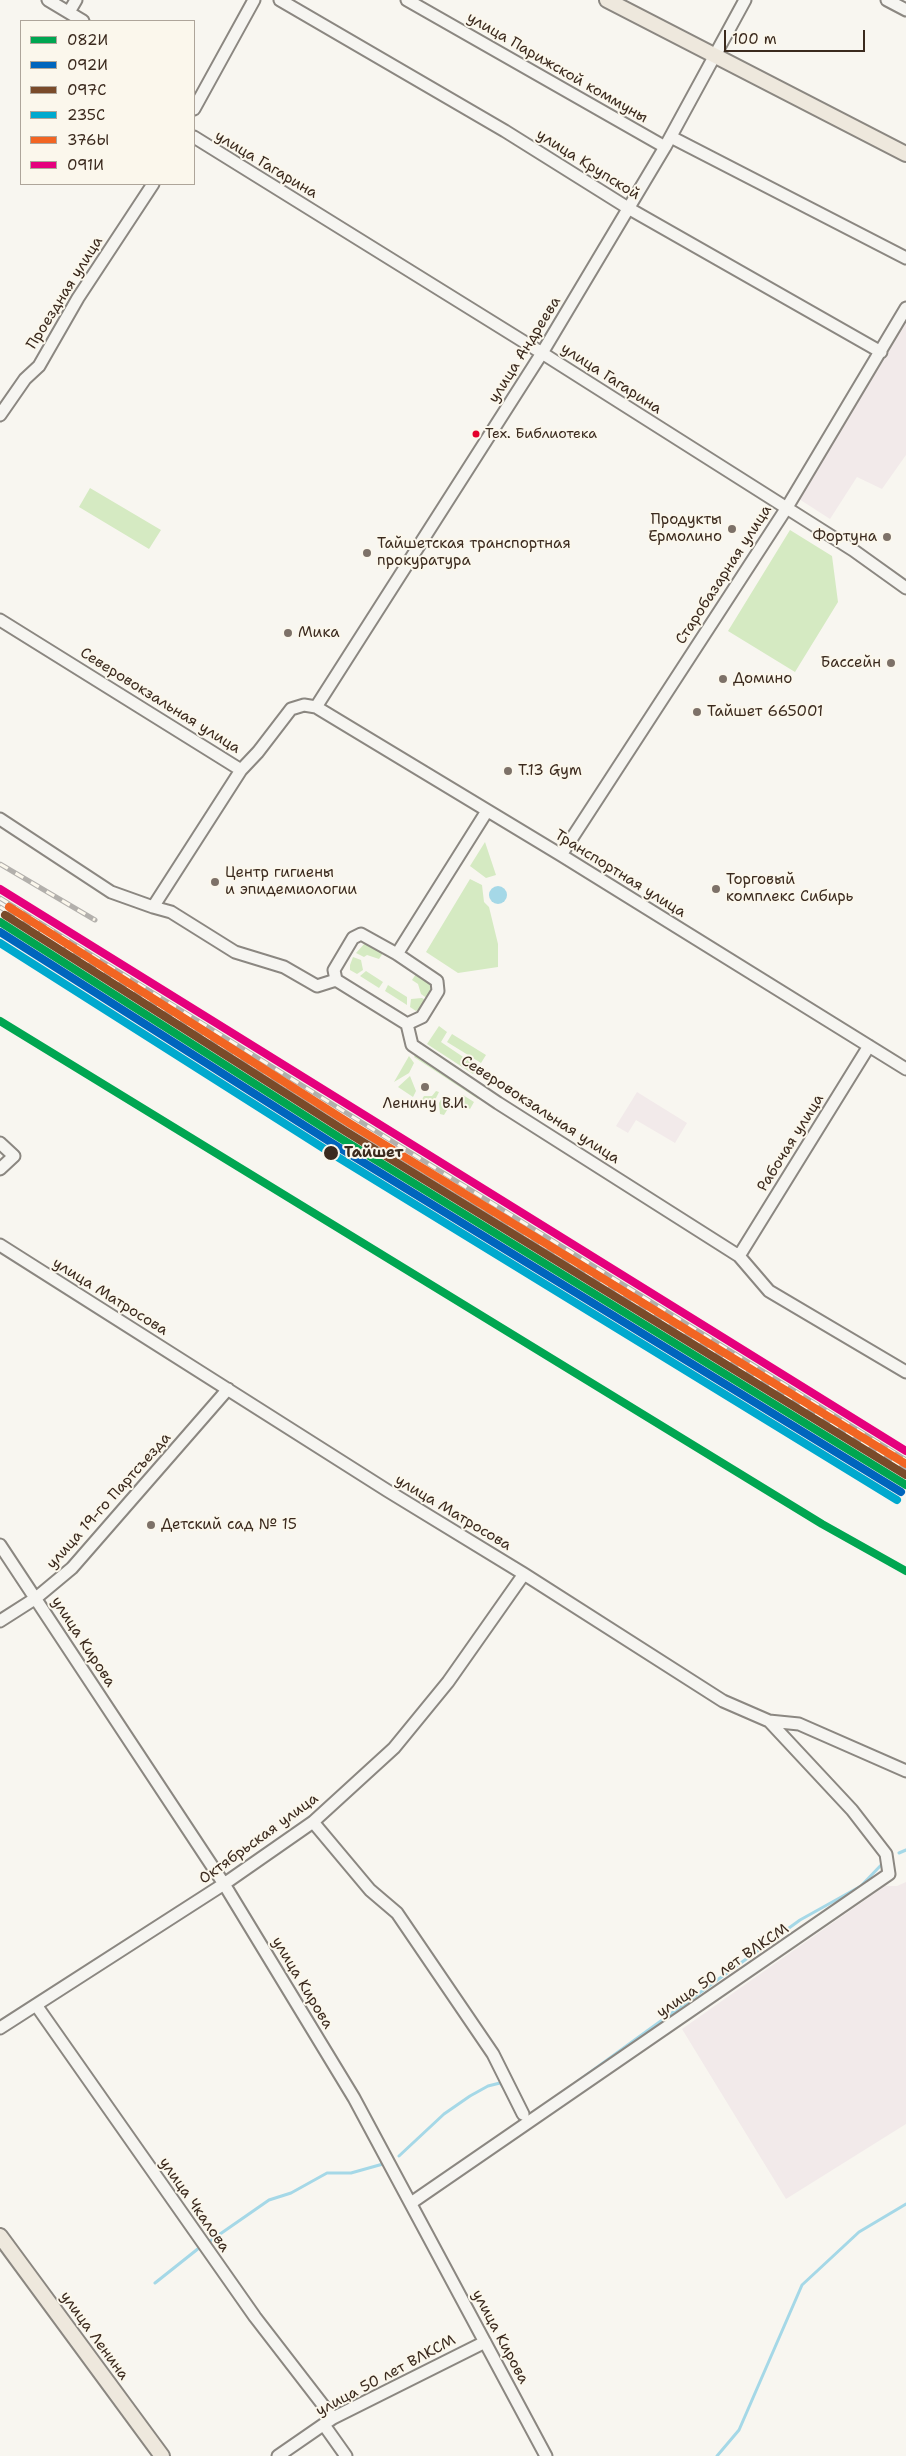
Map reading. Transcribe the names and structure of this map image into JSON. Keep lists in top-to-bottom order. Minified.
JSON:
{"streets":{"main road":["улица Ленина"],"street":["улица Парижской коммуны","улица Гагарина","улица Крупской","Проездная улица","улица Андреева","Старобазарная улица","Северовокзальная улица","Транспортная улица","Рабочая улица","улица Матросова","улица 19-го Партсъезда","улица Кирова","Октябрьская улица","улица 50 лет ВЛКСМ","улица Чкалова"]},"crossings":[["улица Парижской коммуны","улица Андреева"],["улица Гагарина","улица Андреева"],["улица Гагарина","Старобазарная улица"],["улица Крупской","улица Андреева"],["улица Крупской","Старобазарная улица"],["улица Андреева","Транспортная улица"],["Старобазарная улица","Транспортная улица"],["Северовокзальная улица","Рабочая улица"],["Транспортная улица","Рабочая улица"],["улица Матросова","улица 19-го Партсъезда"],["улица Матросова","Октябрьская улица"],["улица Матросова","улица 50 лет ВЛКСМ"],["улица 19-го Партсъезда","улица Кирова"],["улица Кирова","Октябрьская улица"],["улица Кирова","улица 50 лет ВЛКСМ"],["Октябрьская улица","улица Чкалова"],["улица 50 лет ВЛКСМ","улица Чкалова"]],"places":["Тех. Библиотека","Продукты Ермолино","Фортуна","Тайшетская транспортная прокуратура","Мика","Бассейн","Домино","Тайшет 665001","T.13 Gym","Центр гигиены и эпидемиологии","Торговый комплекс Сибирь","Ленину В.И.","Тайшет","Детский сад № 15"],"lines":["transit line 091И","transit line 376Ы","transit line 097С","transit line 082И","transit line 092И","transit line 235С"],"legend":["082И","092И","097С","235С","376Ы","091И"],"scale_bar":"100 m"}
